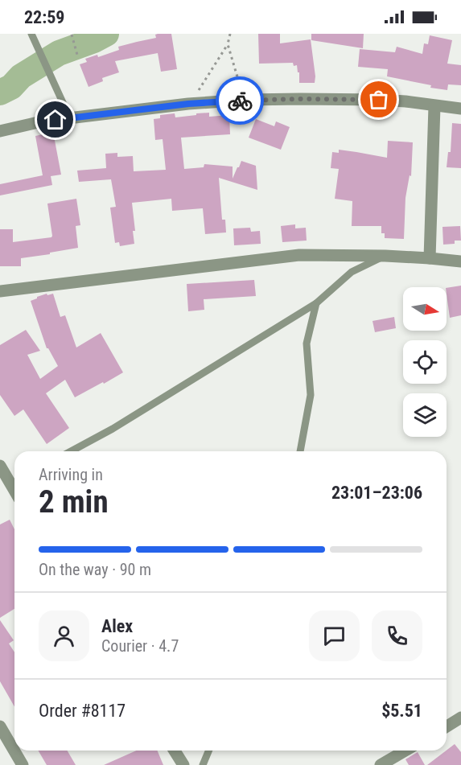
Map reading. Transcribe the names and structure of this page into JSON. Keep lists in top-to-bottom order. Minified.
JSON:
{"north":"right","page":{"status":"22:59","heading":["2 min","Arriving in","23:01–23:06"],"panel":["Alex","Courier · 4.7","Order #8117","$5.51"],"bar":"On the way · 90 m"}}
